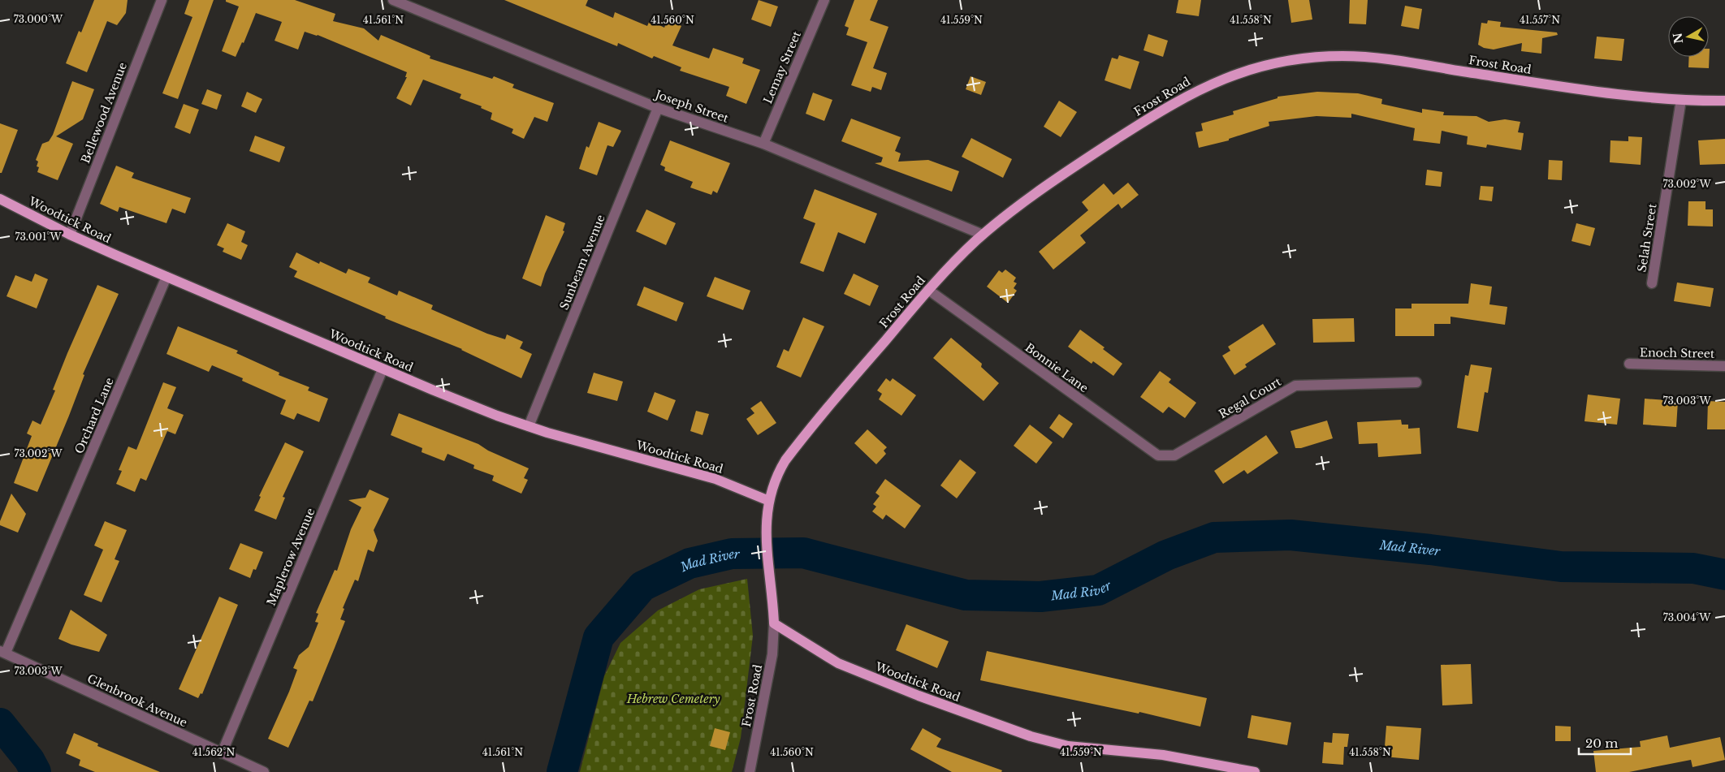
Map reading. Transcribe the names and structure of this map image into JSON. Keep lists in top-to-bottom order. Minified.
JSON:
{"streets":{"main road":["Frost Road","Woodtick Road"],"street":["Lemay Street","Joseph Street","Bellewood Avenue","Selah Street","Sunbeam Avenue","Enoch Street","Bonnie Lane","Regal Court","Orchard Lane","Maplerow Avenue","Glenbrook Avenue"]},"crossings":[["Frost Road","Joseph Street"],["Frost Road","Woodtick Road"],["Frost Road","Selah Street"],["Frost Road","Bonnie Lane"],["Lemay Street","Joseph Street"],["Joseph Street","Sunbeam Avenue"],["Bellewood Avenue","Woodtick Road"],["Woodtick Road","Sunbeam Avenue"],["Woodtick Road","Orchard Lane"],["Woodtick Road","Maplerow Avenue"],["Bonnie Lane","Regal Court"],["Orchard Lane","Glenbrook Avenue"],["Maplerow Avenue","Glenbrook Avenue"]],"water":["Mad River"],"parks":["Hebrew Cemetery"],"scale_bar":"20 m","north":"left","coordinates":["73.000°W","41.558°N","41.561°N","41.560°N","41.559°N","41.557°N","73.002°W","73.001°W","73.003°W","73.004°W","41.562°N"]}
